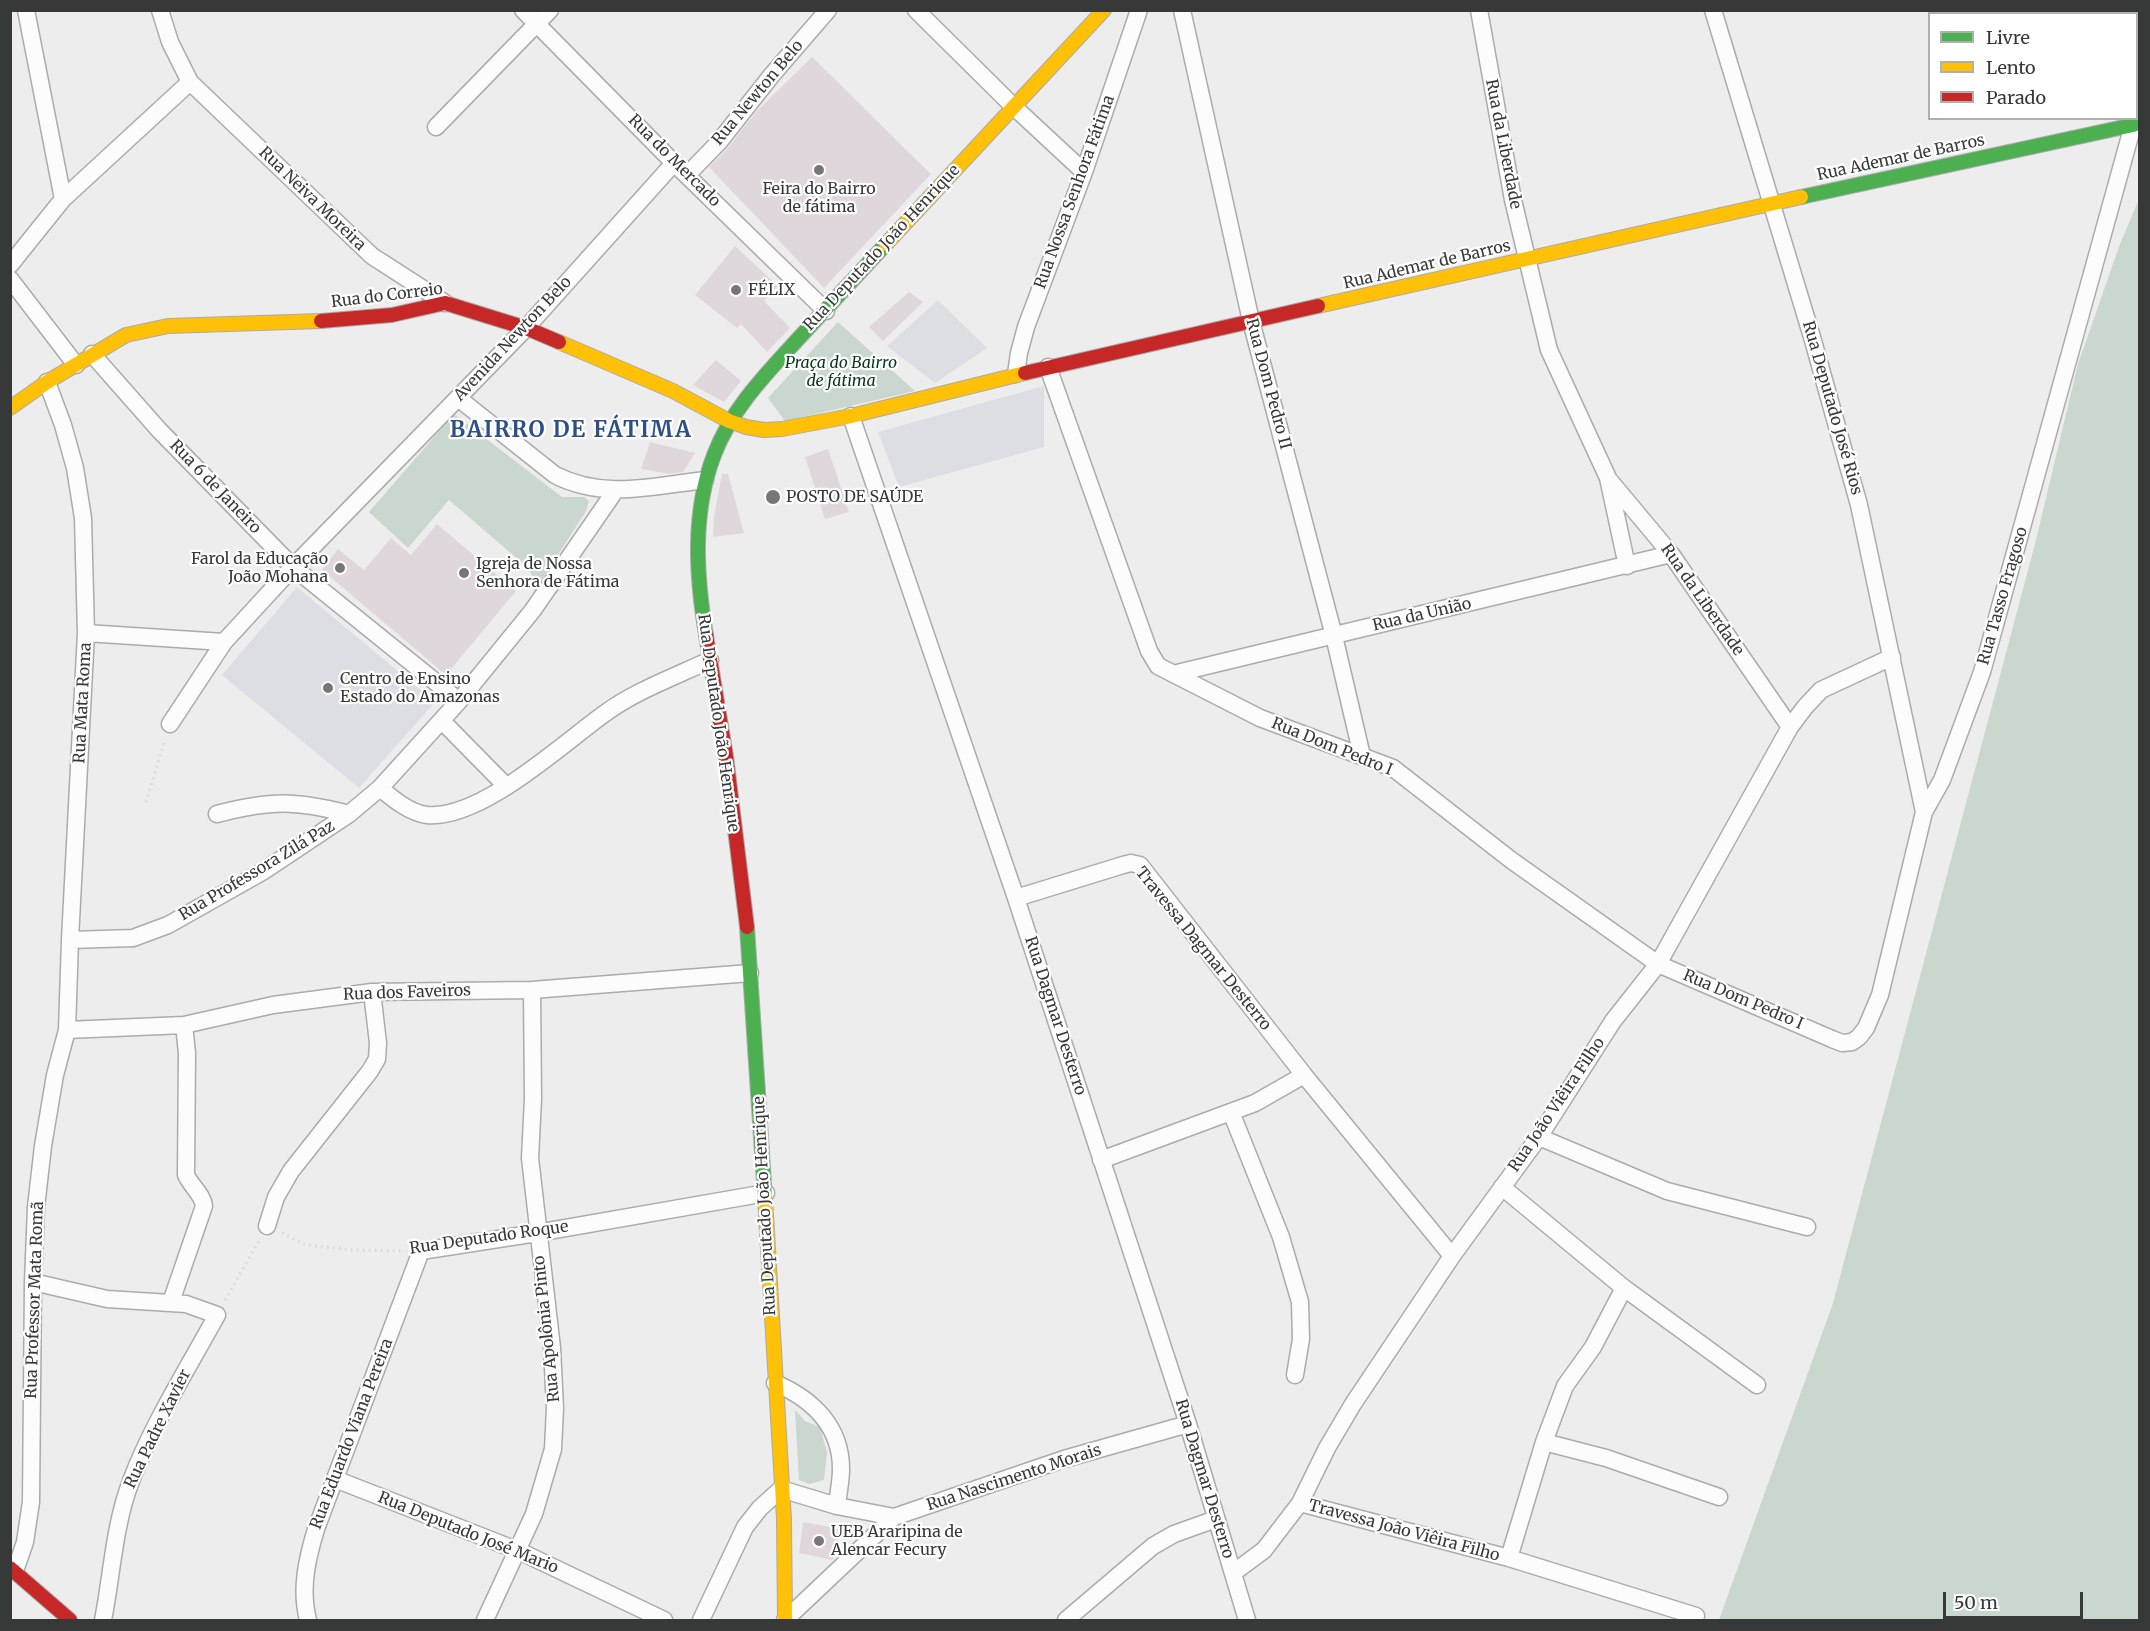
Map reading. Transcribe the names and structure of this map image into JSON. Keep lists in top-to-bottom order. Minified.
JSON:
{"streets":{"main road":["Rua Ademar de Barros","Rua Deputado João Henrique","Rua do Correio"],"street":["Rua Newton Belo","Rua da Liberdade","Rua do Mercado","Rua Nossa Senhora Fátima","Rua Neiva Moreira","Avenida Newton Belo","Rua Dom Pedro II","Rua Deputado José Rios","Rua 6 de Janeiro","Rua Tasso Fragoso","Rua da União","Rua Mata Roma","Rua Dom Pedro I","Rua Professora Zilá Paz","Travessa Dagmar Desterro","Rua dos Faveiros","Rua Dagmar Desterro","Rua João Viêira Filho","Rua Deputado Roque","Rua Professor Mata Romã","Rua Apolônia Pinto","Rua Padre Xavier","Rua Eduardo Viana Pereira","Rua Nascimento Morais","Travessa João Viêira Filho","Rua Deputado José Mario"]},"crossings":[["Rua Newton Belo","Rua do Mercado"],["Rua da Liberdade","Rua Ademar de Barros"],["Rua da Liberdade","Rua da União"],["Rua da Liberdade","Rua João Viêira Filho"],["Rua Ademar de Barros","Rua Nossa Senhora Fátima"],["Rua Ademar de Barros","Rua Deputado João Henrique"],["Rua Ademar de Barros","Rua do Correio"],["Rua Ademar de Barros","Rua Dom Pedro II"],["Rua Ademar de Barros","Rua Deputado José Rios"],["Rua Ademar de Barros","Rua Dom Pedro I"],["Rua Ademar de Barros","Rua Dagmar Desterro"],["Rua do Mercado","Rua Deputado João Henrique"],["Rua do Mercado","Avenida Newton Belo"],["Rua Neiva Moreira","Rua do Correio"],["Rua Deputado João Henrique","Rua do Correio"],["Rua Deputado João Henrique","Rua dos Faveiros"],["Rua Deputado João Henrique","Rua Deputado Roque"],["Rua Deputado João Henrique","Rua Nascimento Morais"],["Rua do Correio","Avenida Newton Belo"],["Rua do Correio","Rua 6 de Janeiro"],["Rua do Correio","Rua Mata Roma"],["Avenida Newton Belo","Rua 6 de Janeiro"],["Rua Dom Pedro II","Rua da União"],["Rua Dom Pedro II","Rua Dom Pedro I"],["Rua Deputado José Rios","Rua Tasso Fragoso"],["Rua Deputado José Rios","Rua João Viêira Filho"],["Rua 6 de Janeiro","Rua Professora Zilá Paz"],["Rua Tasso Fragoso","Rua Dom Pedro I"],["Rua da União","Rua Dom Pedro I"],["Rua Mata Roma","Rua Professora Zilá Paz"],["Rua Mata Roma","Rua dos Faveiros"],["Rua Mata Roma","Rua Professor Mata Romã"],["Rua Dom Pedro I","Rua João Viêira Filho"],["Travessa Dagmar Desterro","Rua Dagmar Desterro"],["Travessa Dagmar Desterro","Rua João Viêira Filho"],["Rua dos Faveiros","Rua Professor Mata Romã"],["Rua dos Faveiros","Rua Apolônia Pinto"],["Rua Dagmar Desterro","Rua João Viêira Filho"],["Rua Dagmar Desterro","Rua Nascimento Morais"],["Rua João Viêira Filho","Travessa João Viêira Filho"],["Rua Deputado Roque","Rua Apolônia Pinto"],["Rua Deputado Roque","Rua Eduardo Viana Pereira"],["Rua Apolônia Pinto","Rua Deputado José Mario"],["Rua Eduardo Viana Pereira","Rua Deputado José Mario"]],"districts":["BAIRRO DE FÁTIMA"],"parks":["Praça do Bairro de fátima"],"places":["Feira do Bairro de fátima","FÉLIX","POSTO DE SAÚDE","Farol da Educação João Mohana","Igreja de Nossa Senhora de Fátima","Centro de Ensino Estado do Amazonas","UEB Araripina de Alencar Fecury"],"legend":["Livre","Lento","Parado"],"scale_bar":"50 m"}
